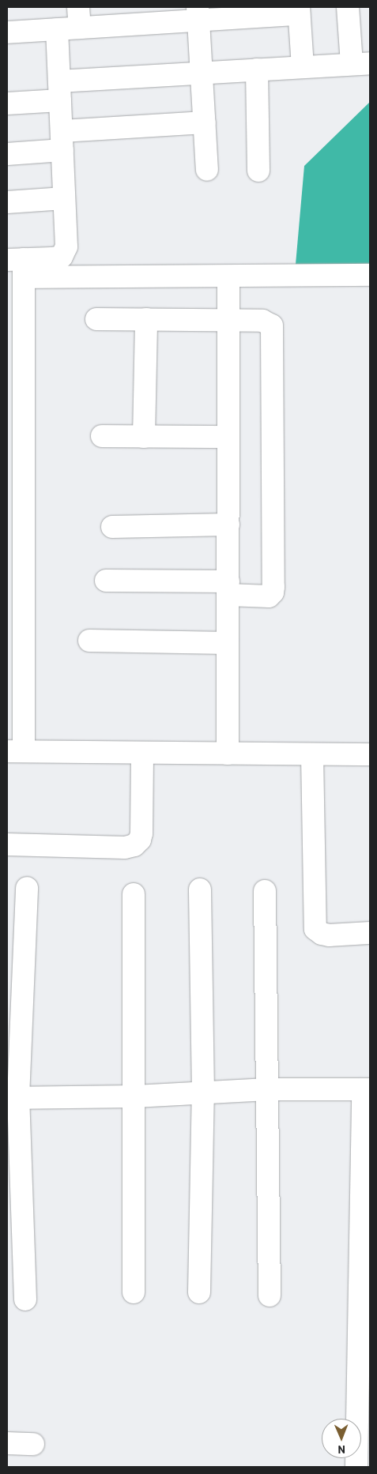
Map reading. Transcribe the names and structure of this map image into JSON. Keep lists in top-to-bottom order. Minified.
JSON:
{"north":"bottom"}
